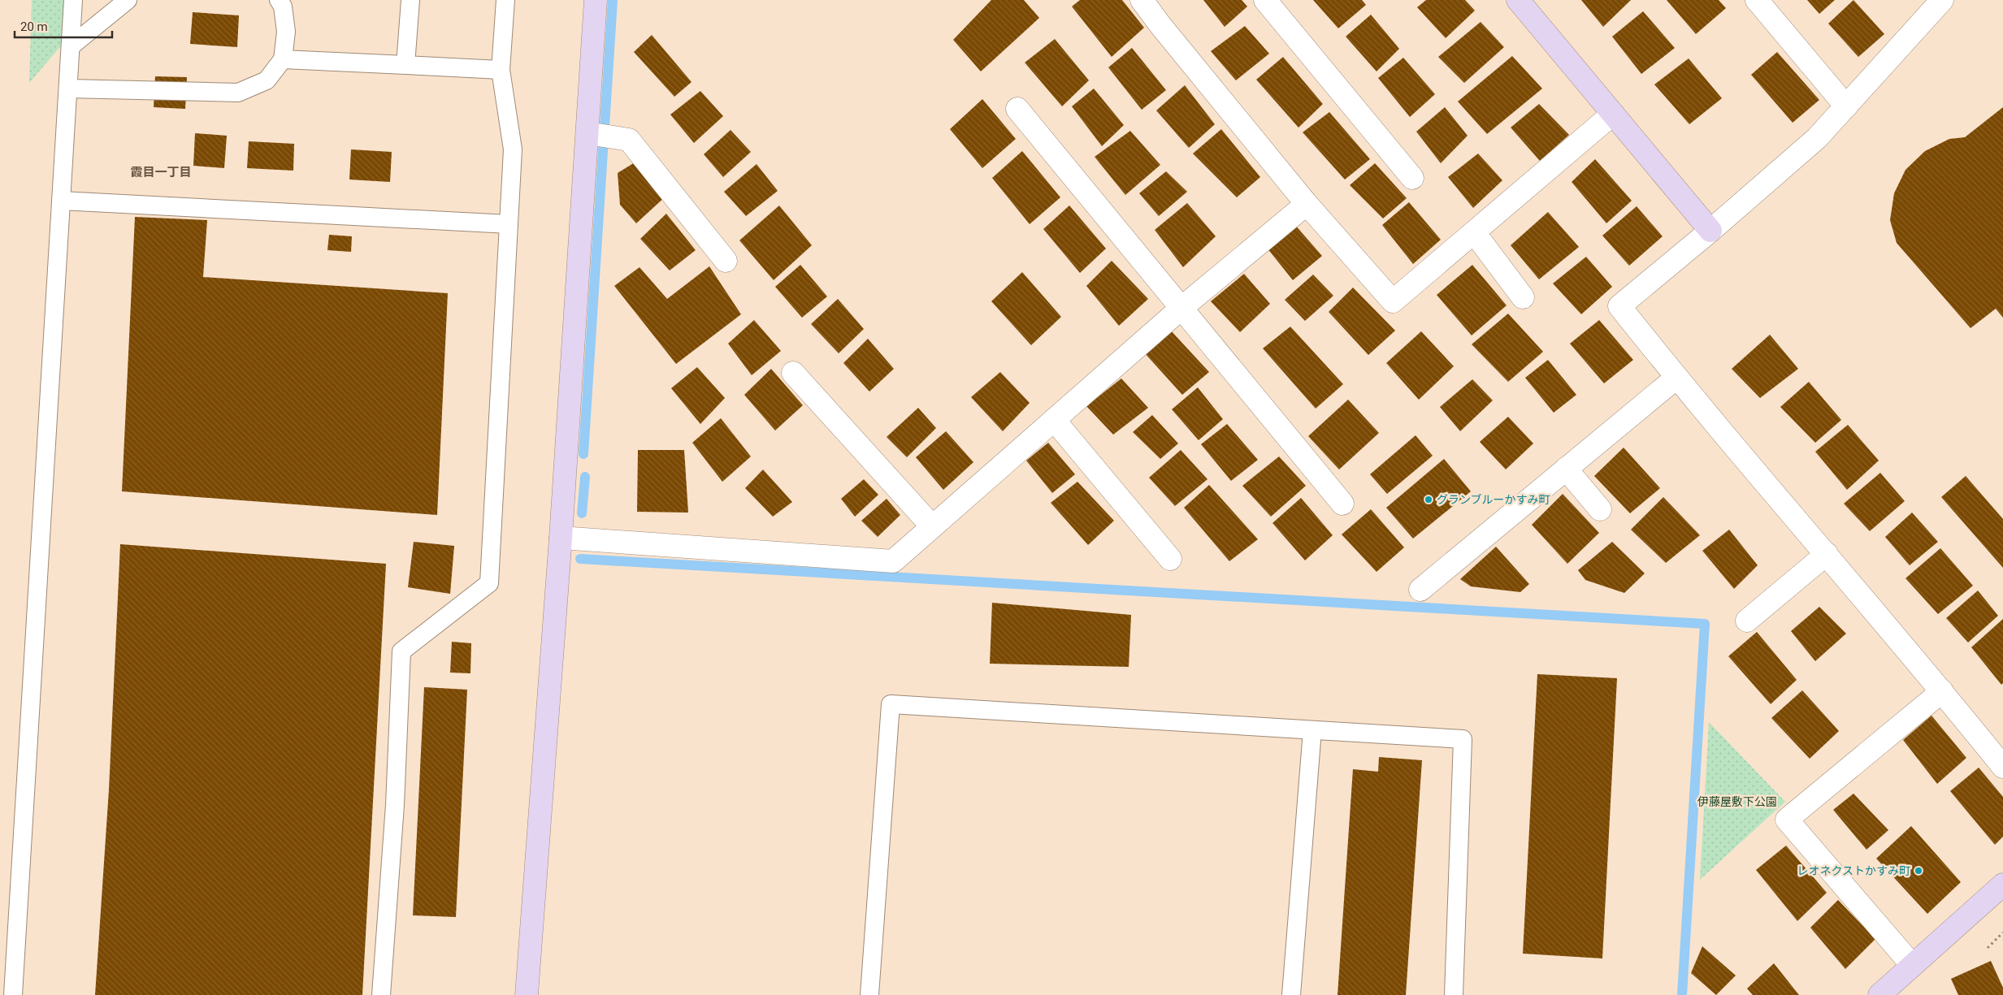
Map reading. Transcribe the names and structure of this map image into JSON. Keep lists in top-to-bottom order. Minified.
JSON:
{"districts":["霞目一丁目"],"parks":["伊藤屋敷下公園"],"places":["グランブルーかすみ町","レオネクストかすみ町"],"scale_bar":"20 m"}
